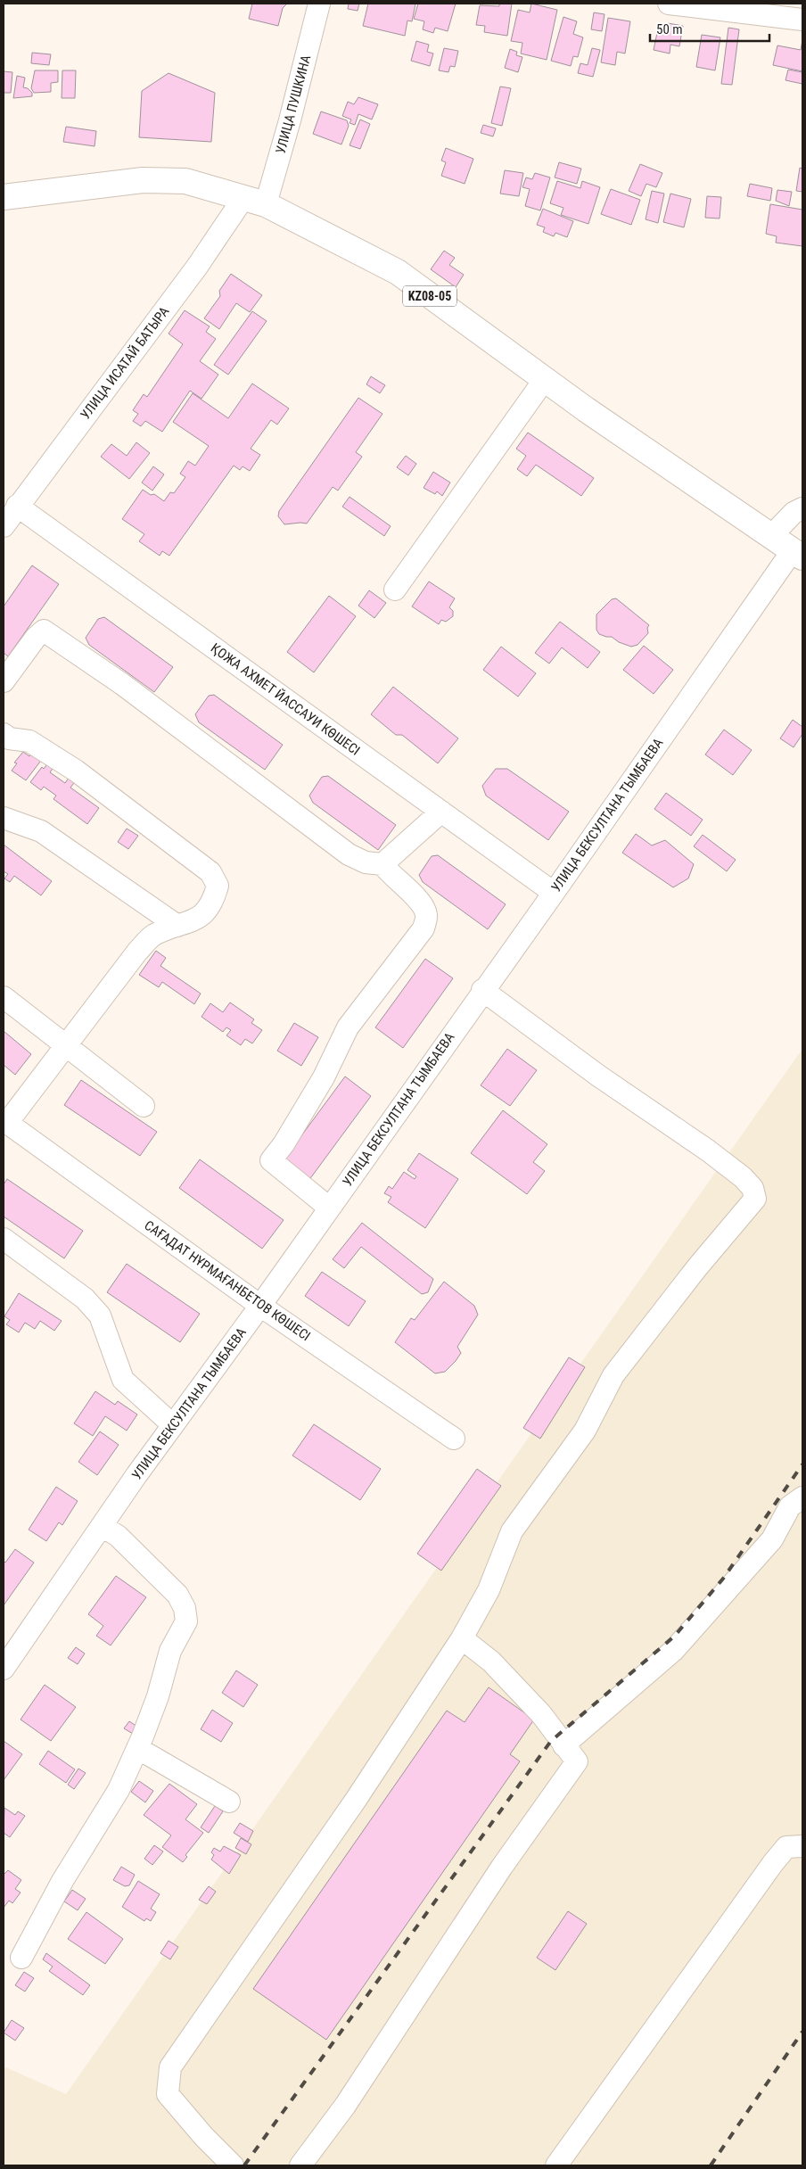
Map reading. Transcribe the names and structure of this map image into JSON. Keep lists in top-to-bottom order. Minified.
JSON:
{"streets":{"main road":["KZ08-05"],"street":["УЛИЦА ПУШКИНА","УЛИЦА ИСАТАЙ БАТЫРА","ҚОЖА АХМЕТ ЙАССАУИ КӨШЕСІ","УЛИЦА БЕКСУЛТАНА ТЫМБАЕВА","САҒАДАТ НҰРМАҒАНБЕТОВ КӨШЕСІ"]},"crossings":[["УЛИЦА ПУШКИНА","KZ08-05"],["УЛИЦА ПУШКИНА","УЛИЦА ИСАТАЙ БАТЫРА"],["KZ08-05","УЛИЦА ИСАТАЙ БАТЫРА"],["KZ08-05","УЛИЦА БЕКСУЛТАНА ТЫМБАЕВА"],["УЛИЦА ИСАТАЙ БАТЫРА","ҚОЖА АХМЕТ ЙАССАУИ КӨШЕСІ"],["ҚОЖА АХМЕТ ЙАССАУИ КӨШЕСІ","УЛИЦА БЕКСУЛТАНА ТЫМБАЕВА"],["УЛИЦА БЕКСУЛТАНА ТЫМБАЕВА","САҒАДАТ НҰРМАҒАНБЕТОВ КӨШЕСІ"]],"scale_bar":"50 m"}
